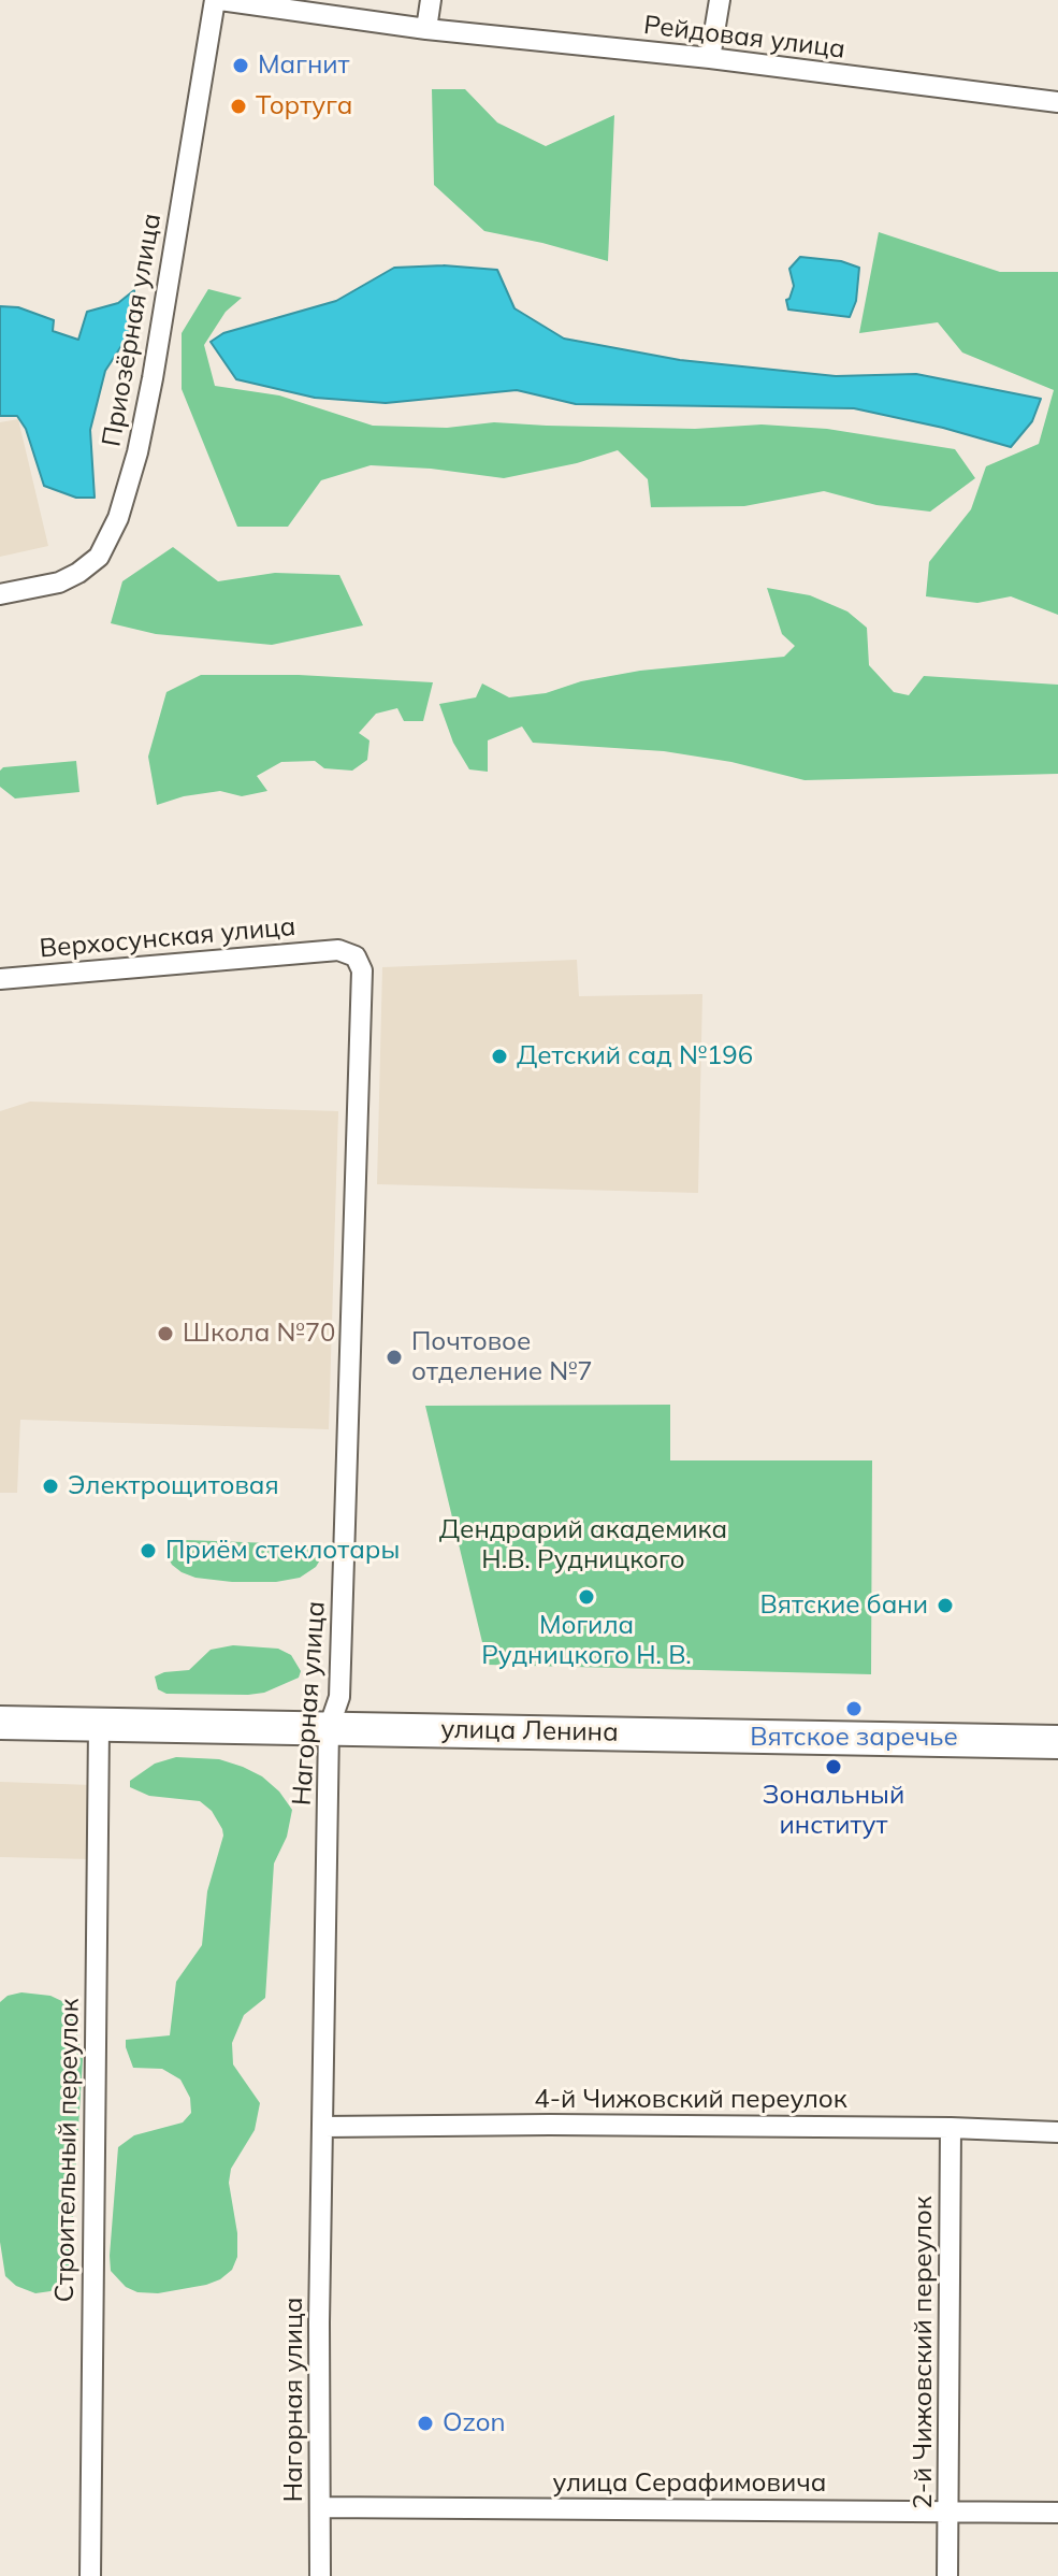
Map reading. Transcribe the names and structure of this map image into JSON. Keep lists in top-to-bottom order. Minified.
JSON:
{"streets":{"main road":["улица Ленина"],"street":["Рейдовая улица","Приозёрная улица","Верхосунская улица","Нагорная улица","4-й Чижовский переулок","Строительный переулок","2-й Чижовский переулок","улица Серафимовича"]},"crossings":[["Рейдовая улица","Приозёрная улица"],["Верхосунская улица","Нагорная улица"],["Нагорная улица","улица Ленина"],["Нагорная улица","4-й Чижовский переулок"],["Нагорная улица","улица Серафимовича"],["улица Ленина","Строительный переулок"],["4-й Чижовский переулок","2-й Чижовский переулок"],["2-й Чижовский переулок","улица Серафимовича"]],"parks":["Дендрарий академика Н.В. Рудницкого"],"places":["Магнит","Тортуга","Детский сад №196","Школа №70","Почтовое отделение №7","Электрощитовая","Приём стеклотары","Могила Рудницкого Н. В.","Вятские бани","Вятское заречье","Зональный институт","Ozon"]}
